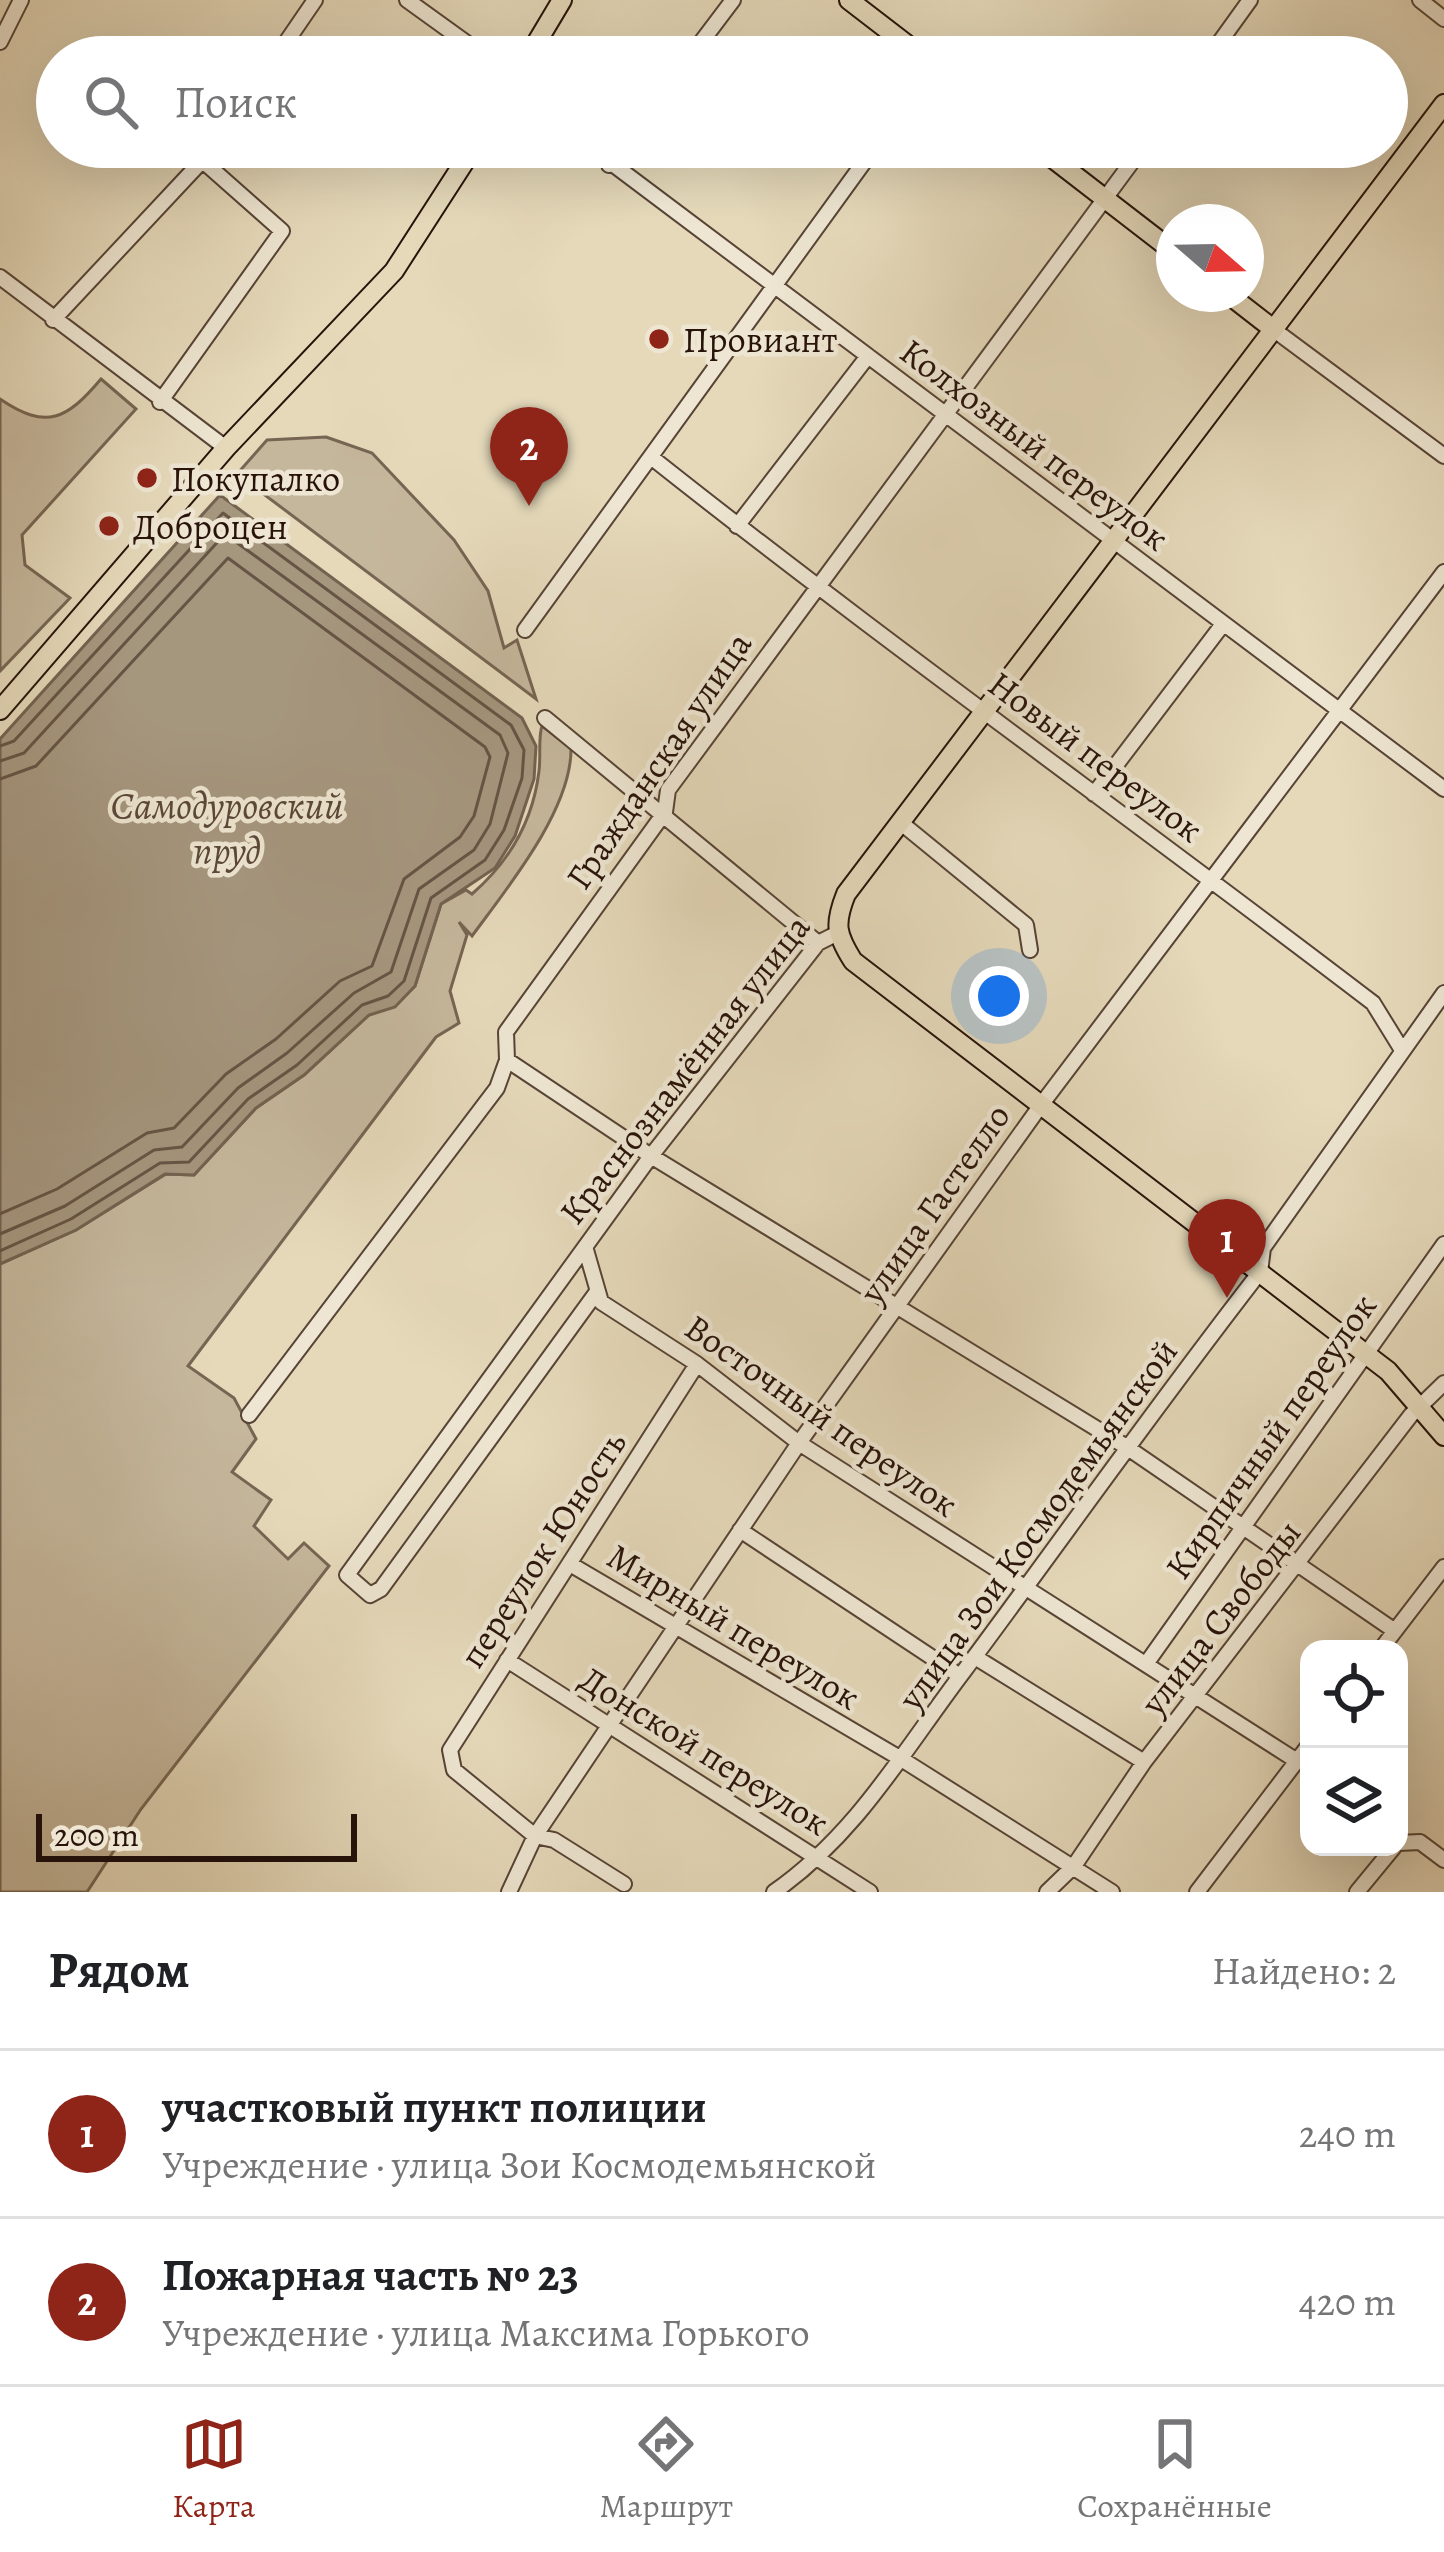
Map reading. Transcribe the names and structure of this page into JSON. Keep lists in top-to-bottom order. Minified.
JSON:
{"streets":{"main road":["Краснознамённая улица"],"street":["Колхозный переулок","Новый переулок","Гражданская улица","улица Гастелло","Восточный переулок","Кирпичный переулок","улица Зои Космодемьянской","переулок Юность","улица Свободы","Мирный переулок","Донской переулок"]},"crossings":[["Колхозный переулок","Гражданская улица"],["Колхозный переулок","Краснознамённая улица"],["Колхозный переулок","улица Гастелло"],["Новый переулок","Гражданская улица"],["Новый переулок","Краснознамённая улица"],["Новый переулок","улица Гастелло"],["Новый переулок","улица Зои Космодемьянской"],["Краснознамённая улица","Восточный переулок"],["улица Гастелло","Восточный переулок"],["улица Гастелло","переулок Юность"],["улица Гастелло","Мирный переулок"],["улица Гастелло","Донской переулок"],["Восточный переулок","Кирпичный переулок"],["Восточный переулок","улица Зои Космодемьянской"],["Восточный переулок","переулок Юность"],["Восточный переулок","улица Свободы"],["улица Зои Космодемьянской","Мирный переулок"],["улица Зои Космодемьянской","Донской переулок"],["переулок Юность","Мирный переулок"],["переулок Юность","Донской переулок"],["улица Свободы","Мирный переулок"]],"water":["Самодуровский пруд"],"places":["Провиант","Покупалко","Доброцен"],"scale_bar":"200 m","north":"right","page":{"search":"Поиск","pins":["2","1"],"scale":"200 m","heading":["Рядом","Найдено: 2"],"list":[{"mark":"1","name":"участковый пункт полиции","note":"Учреждение · улица Зои Космодемьянской","value":"240 m"},{"mark":"2","name":"Пожарная часть № 23","note":"Учреждение · улица Максима Горького","value":"420 m"}],"nav":["Карта","Маршрут","Сохранённые"]}}
